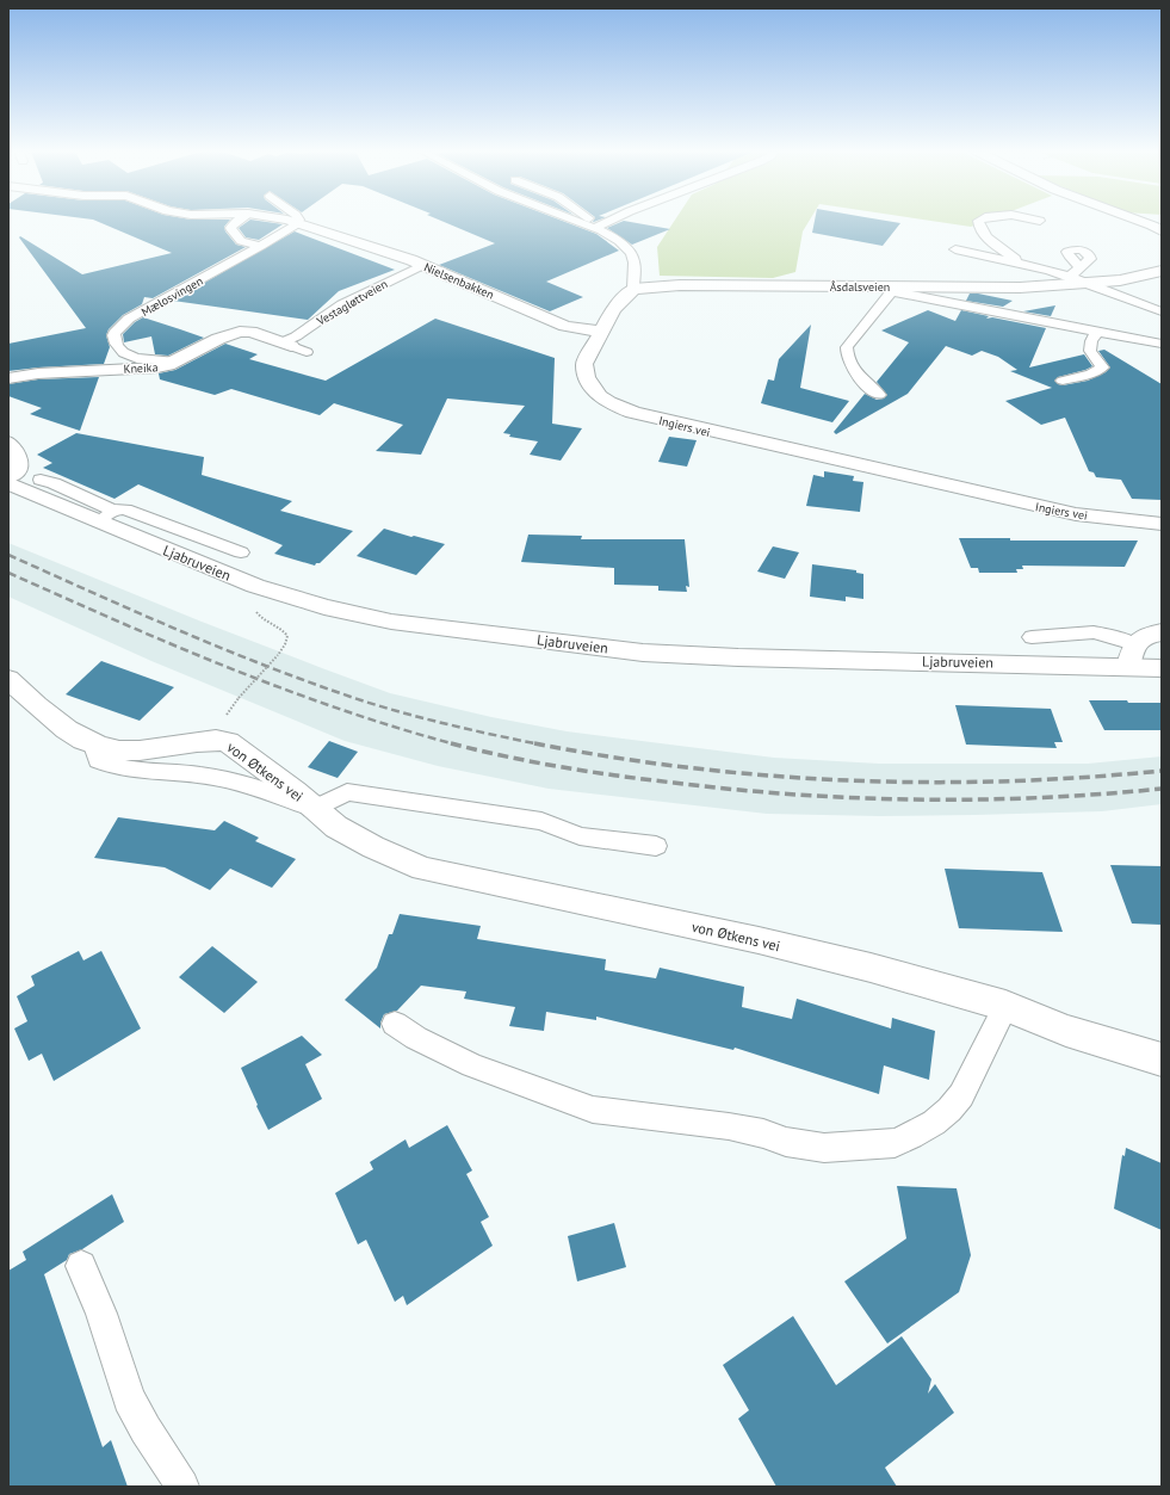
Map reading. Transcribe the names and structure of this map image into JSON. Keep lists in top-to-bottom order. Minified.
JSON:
{"streets":{"street":["Nielsenbakken","Åsdalsveien","Kneika","Ingiers vei","Ljabruveien","von Øtkens vei"],"lane":["Mælosvingen","Vestagløttveien"]},"crossings":[["Nielsenbakken","Mælosvingen"],["Nielsenbakken","Vestagløttveien"],["Nielsenbakken","Ingiers vei"],["Åsdalsveien","Ingiers vei"],["Mælosvingen","Kneika"],["Vestagløttveien","Kneika"]]}
